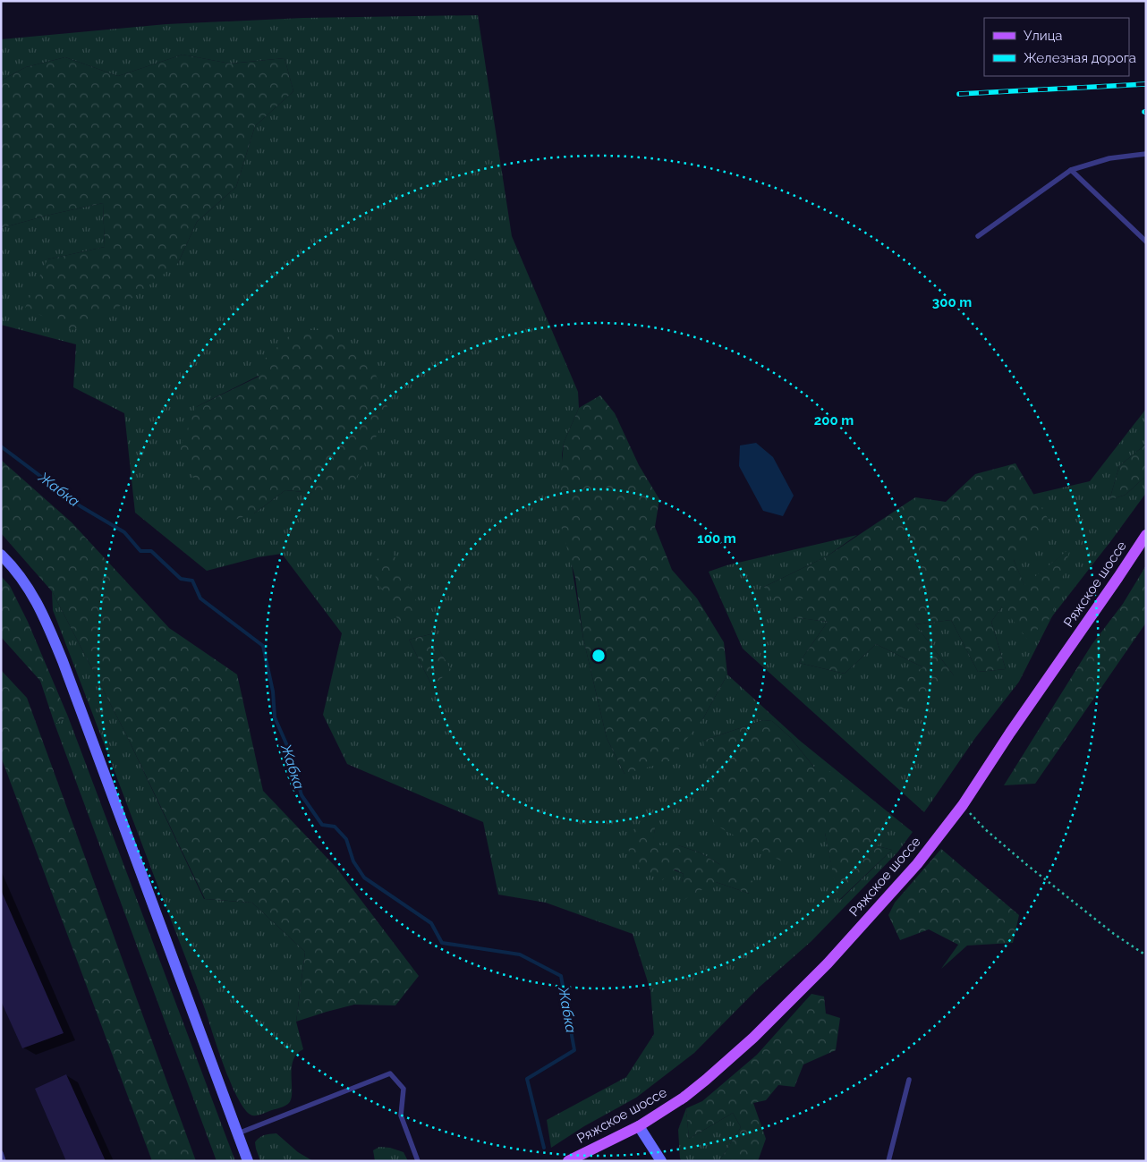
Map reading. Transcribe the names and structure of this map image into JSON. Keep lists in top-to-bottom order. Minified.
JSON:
{"streets":{"main road":["Ряжское шоссе"]},"water":["Жабка"],"legend":["Улица","Железная дорога"],"rings":["300 m","200 m","100 m"]}
